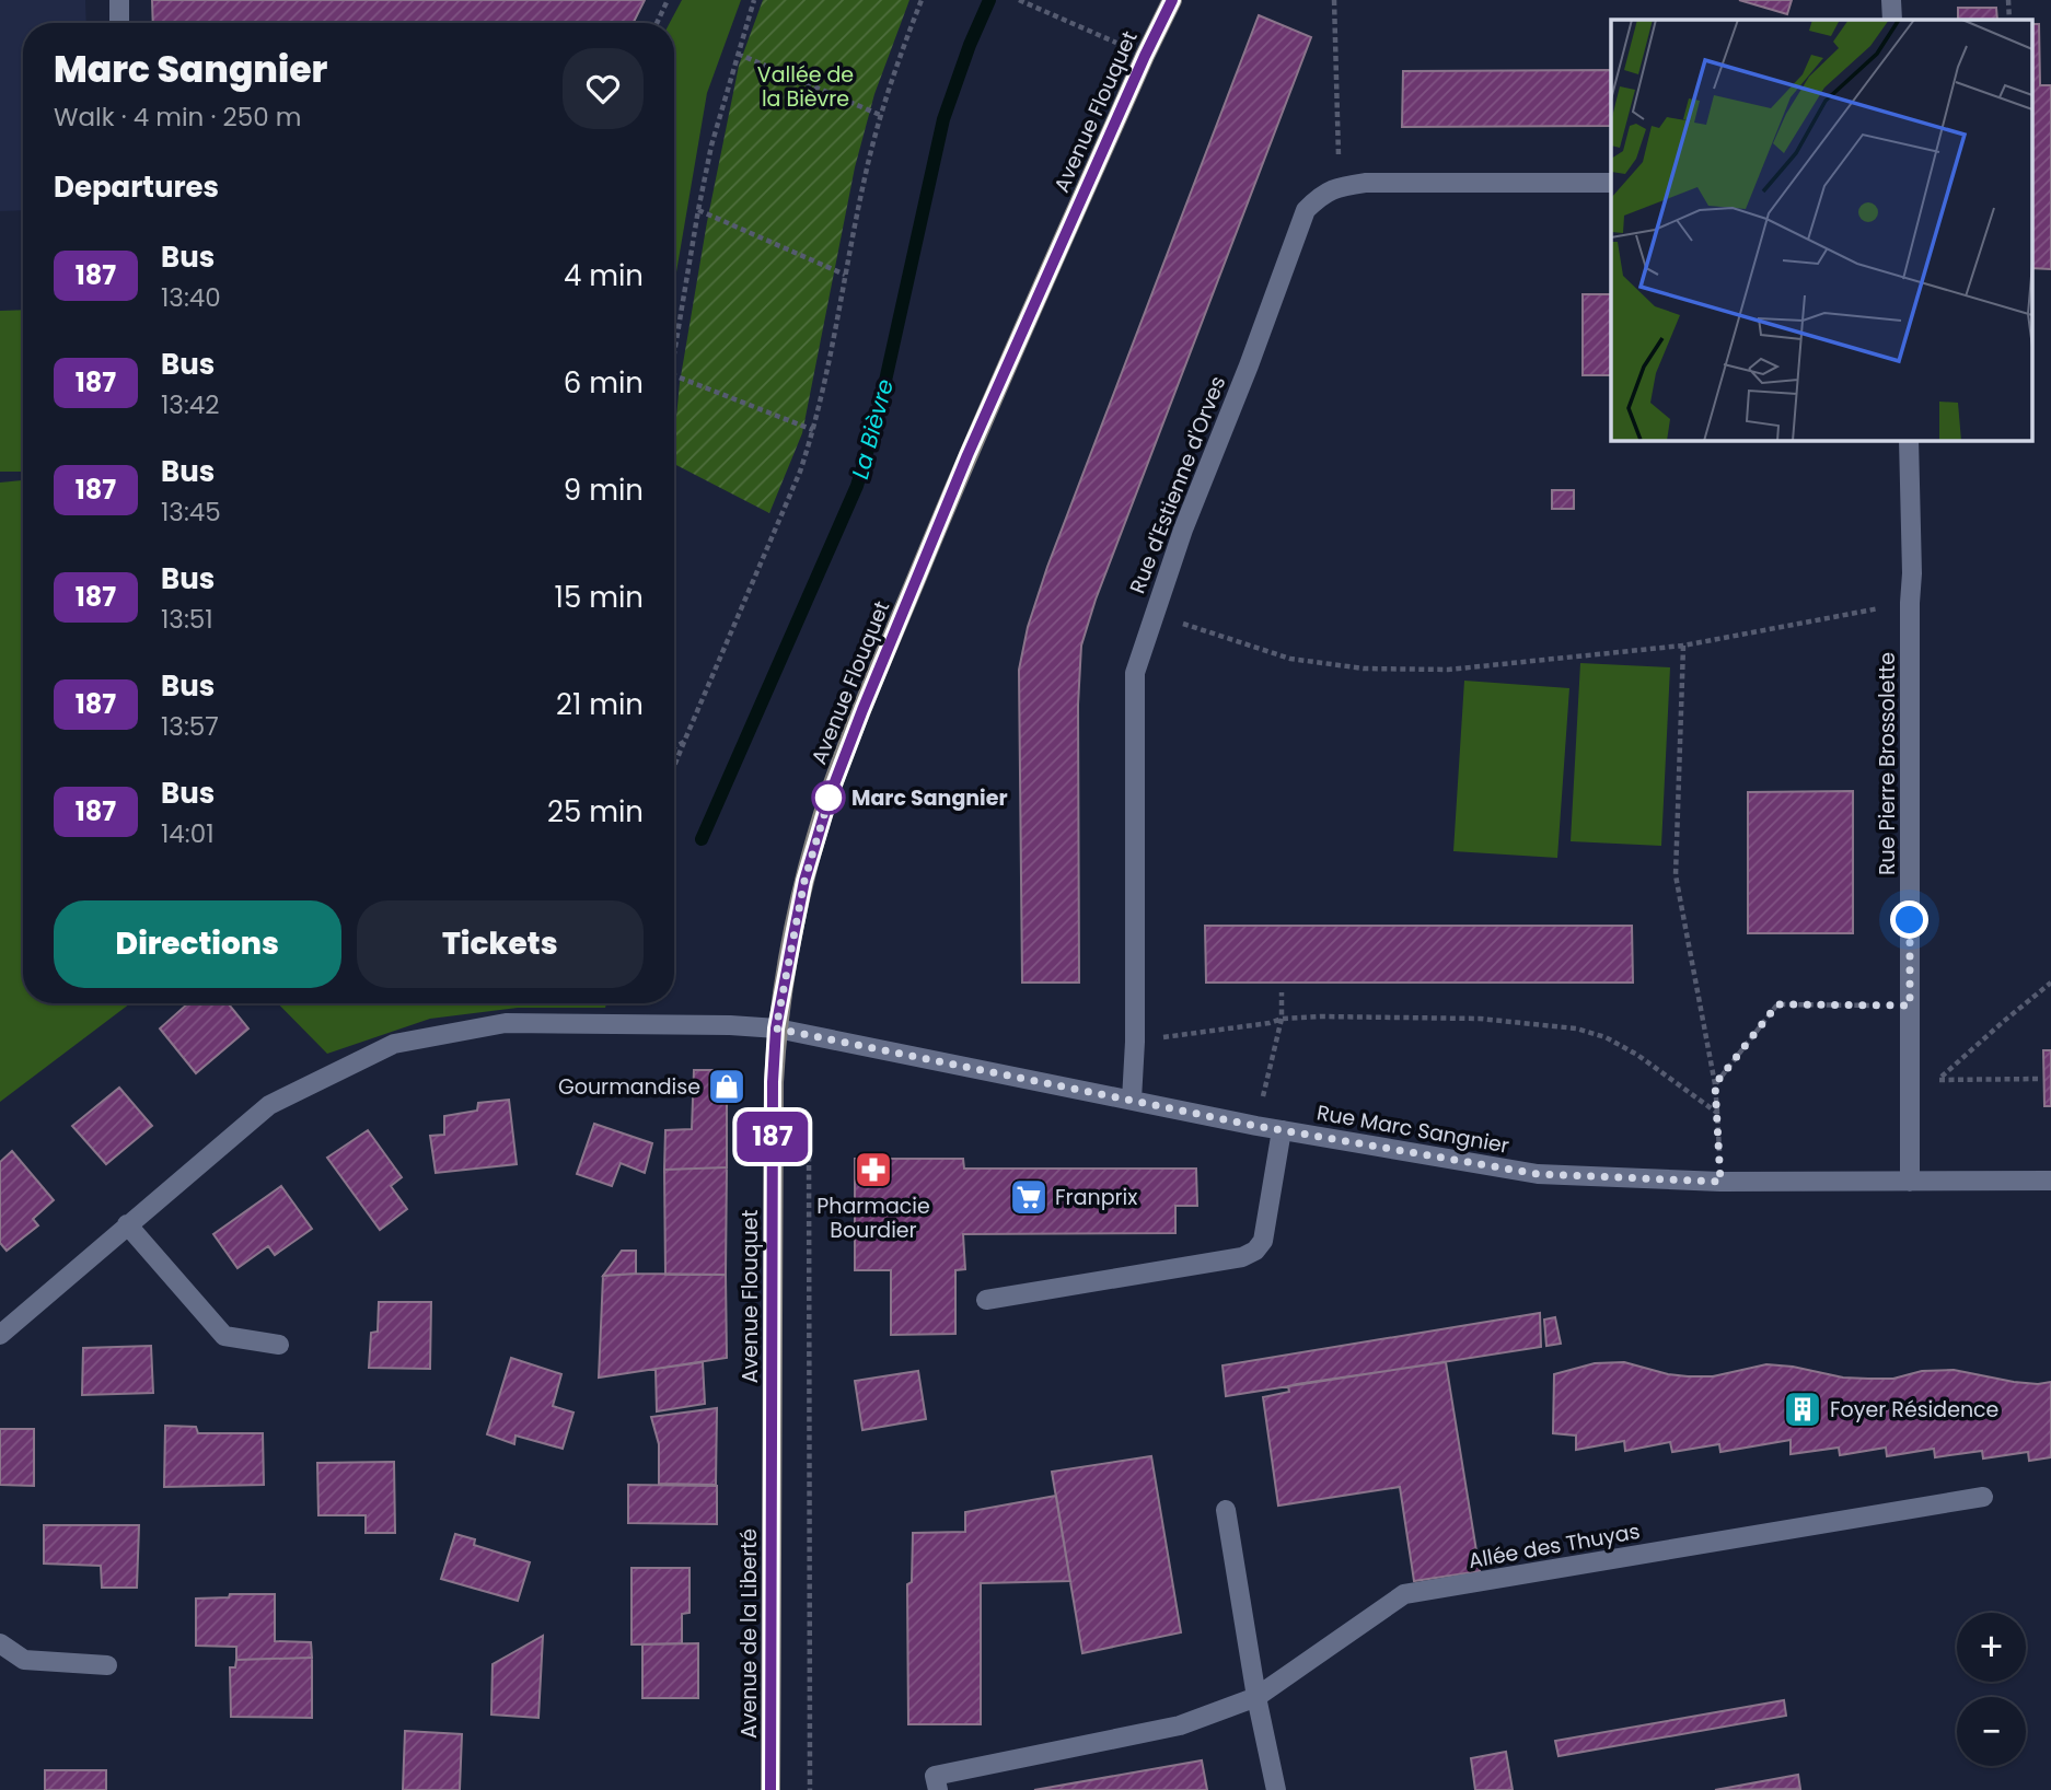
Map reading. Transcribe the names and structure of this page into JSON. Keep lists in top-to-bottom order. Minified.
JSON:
{"streets":{"main road":["Avenue Flouquet","Avenue de la Liberté"],"street":["Rue d'Estienne d'Orves","Rue Pierre Brossolette","Rue Marc Sangnier","Allée des Thuyas"]},"crossings":[["Avenue Flouquet","Rue Marc Sangnier"],["Avenue Flouquet","Avenue de la Liberté"],["Rue d'Estienne d'Orves","Rue Marc Sangnier"],["Rue Pierre Brossolette","Rue Marc Sangnier"]],"water":["La Bièvre"],"parks":["Vallée de la Bièvre"],"places":{"other":["Marc Sangnier"],"shop":["Gourmandise"],"pharmacy":["Pharmacie Bourdier"],"supermarket":["Franprix"],"building":["Foyer Résidence"]},"lines":["bus line 187"],"page":{"on_map":"187","heading":[["Marc Sangnier","Walk · 4 min · 250 m"],"Departures"],"list":[{"mark":"187","name":"Bus","note":"13:40","value":"4 min"},{"mark":"187","name":"Bus","note":"13:42","value":"6 min"},{"mark":"187","name":"Bus","note":"13:45","value":"9 min"},{"mark":"187","name":"Bus","note":"13:51","value":"15 min"},{"mark":"187","name":"Bus","note":"13:57","value":"21 min"},{"mark":"187","name":"Bus","note":"14:01","value":"25 min"}],"buttons":["Directions","Tickets"],"map_buttons":["+","−"]}}
